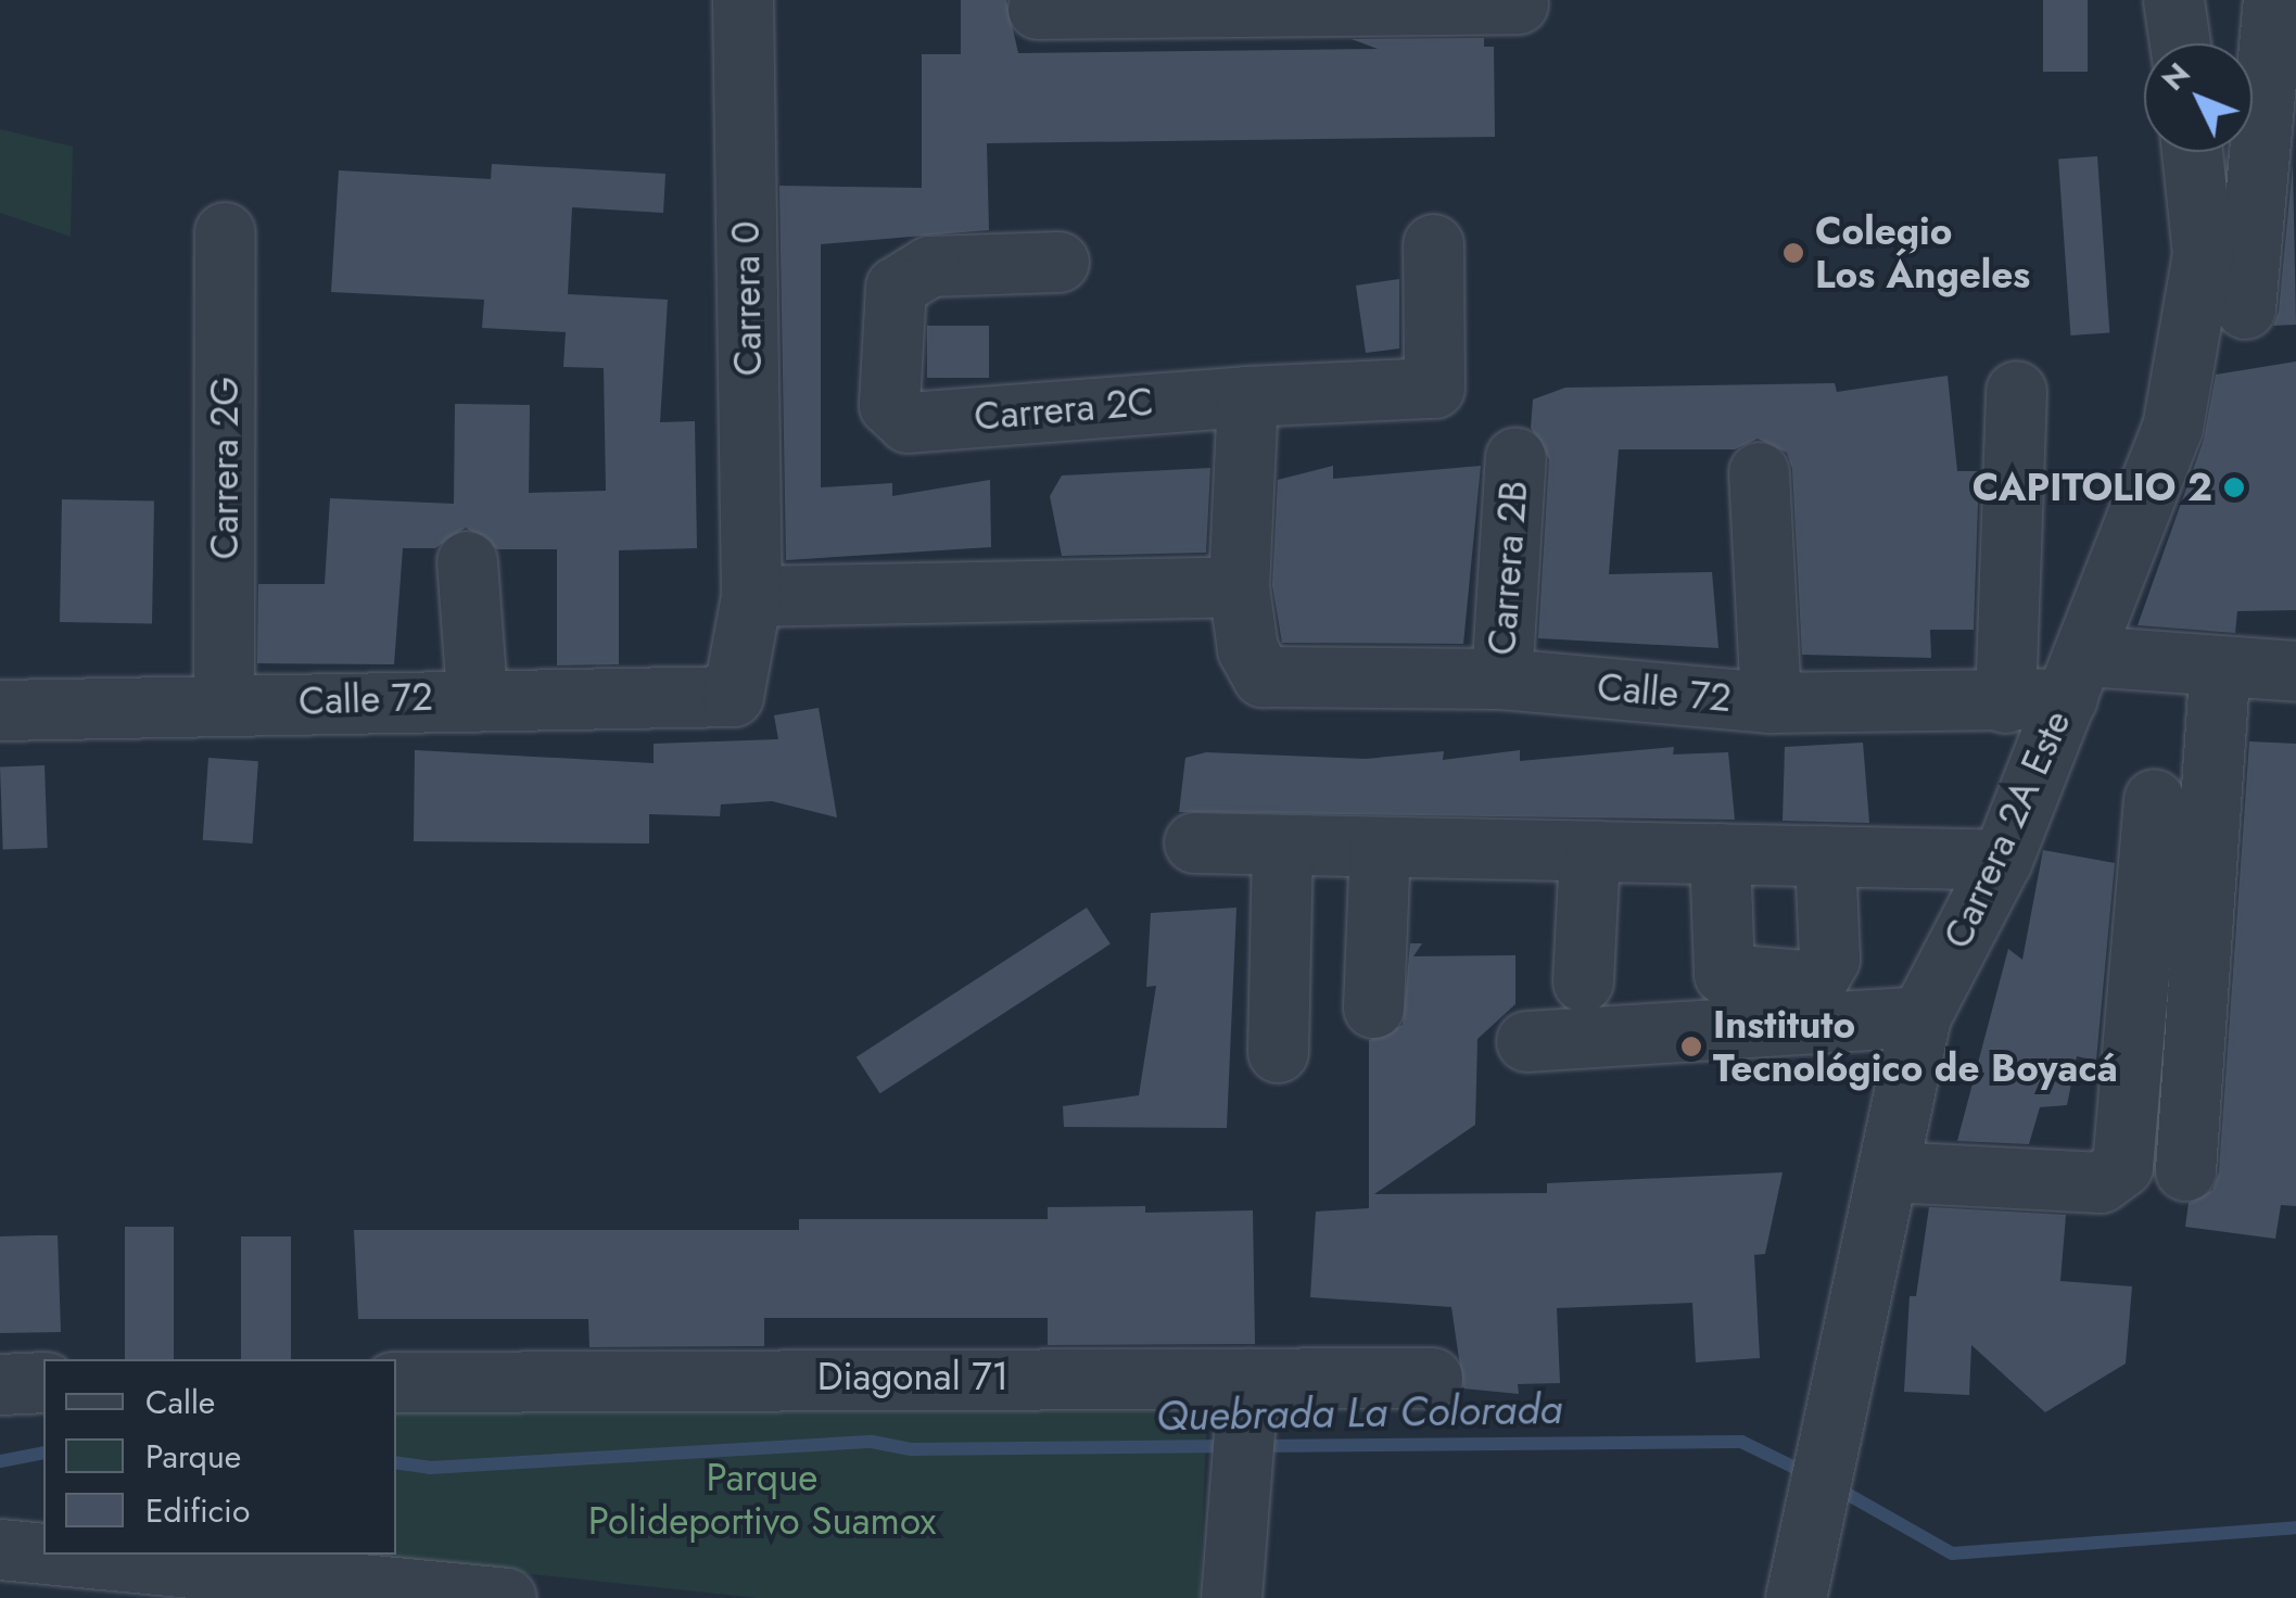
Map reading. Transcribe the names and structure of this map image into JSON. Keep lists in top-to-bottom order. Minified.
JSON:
{"streets":{"street":["Carrera 0","Carrera 2C","Carrera 2G","Carrera 2B","Calle 72","Carrera 2A Este","Diagonal 71"]},"crossings":[["Carrera 0","Calle 72"],["Carrera 2G","Calle 72"],["Carrera 2B","Calle 72"],["Calle 72","Carrera 2A Este"]],"water":["Quebrada La Colorada"],"parks":["Parque Polideportivo Suamox"],"places":["Colegio Los Ángeles","CAPITOLIO 2","Instituto Tecnológico de Boyacá"],"legend":["Calle","Parque","Edificio"],"north":"top left"}
